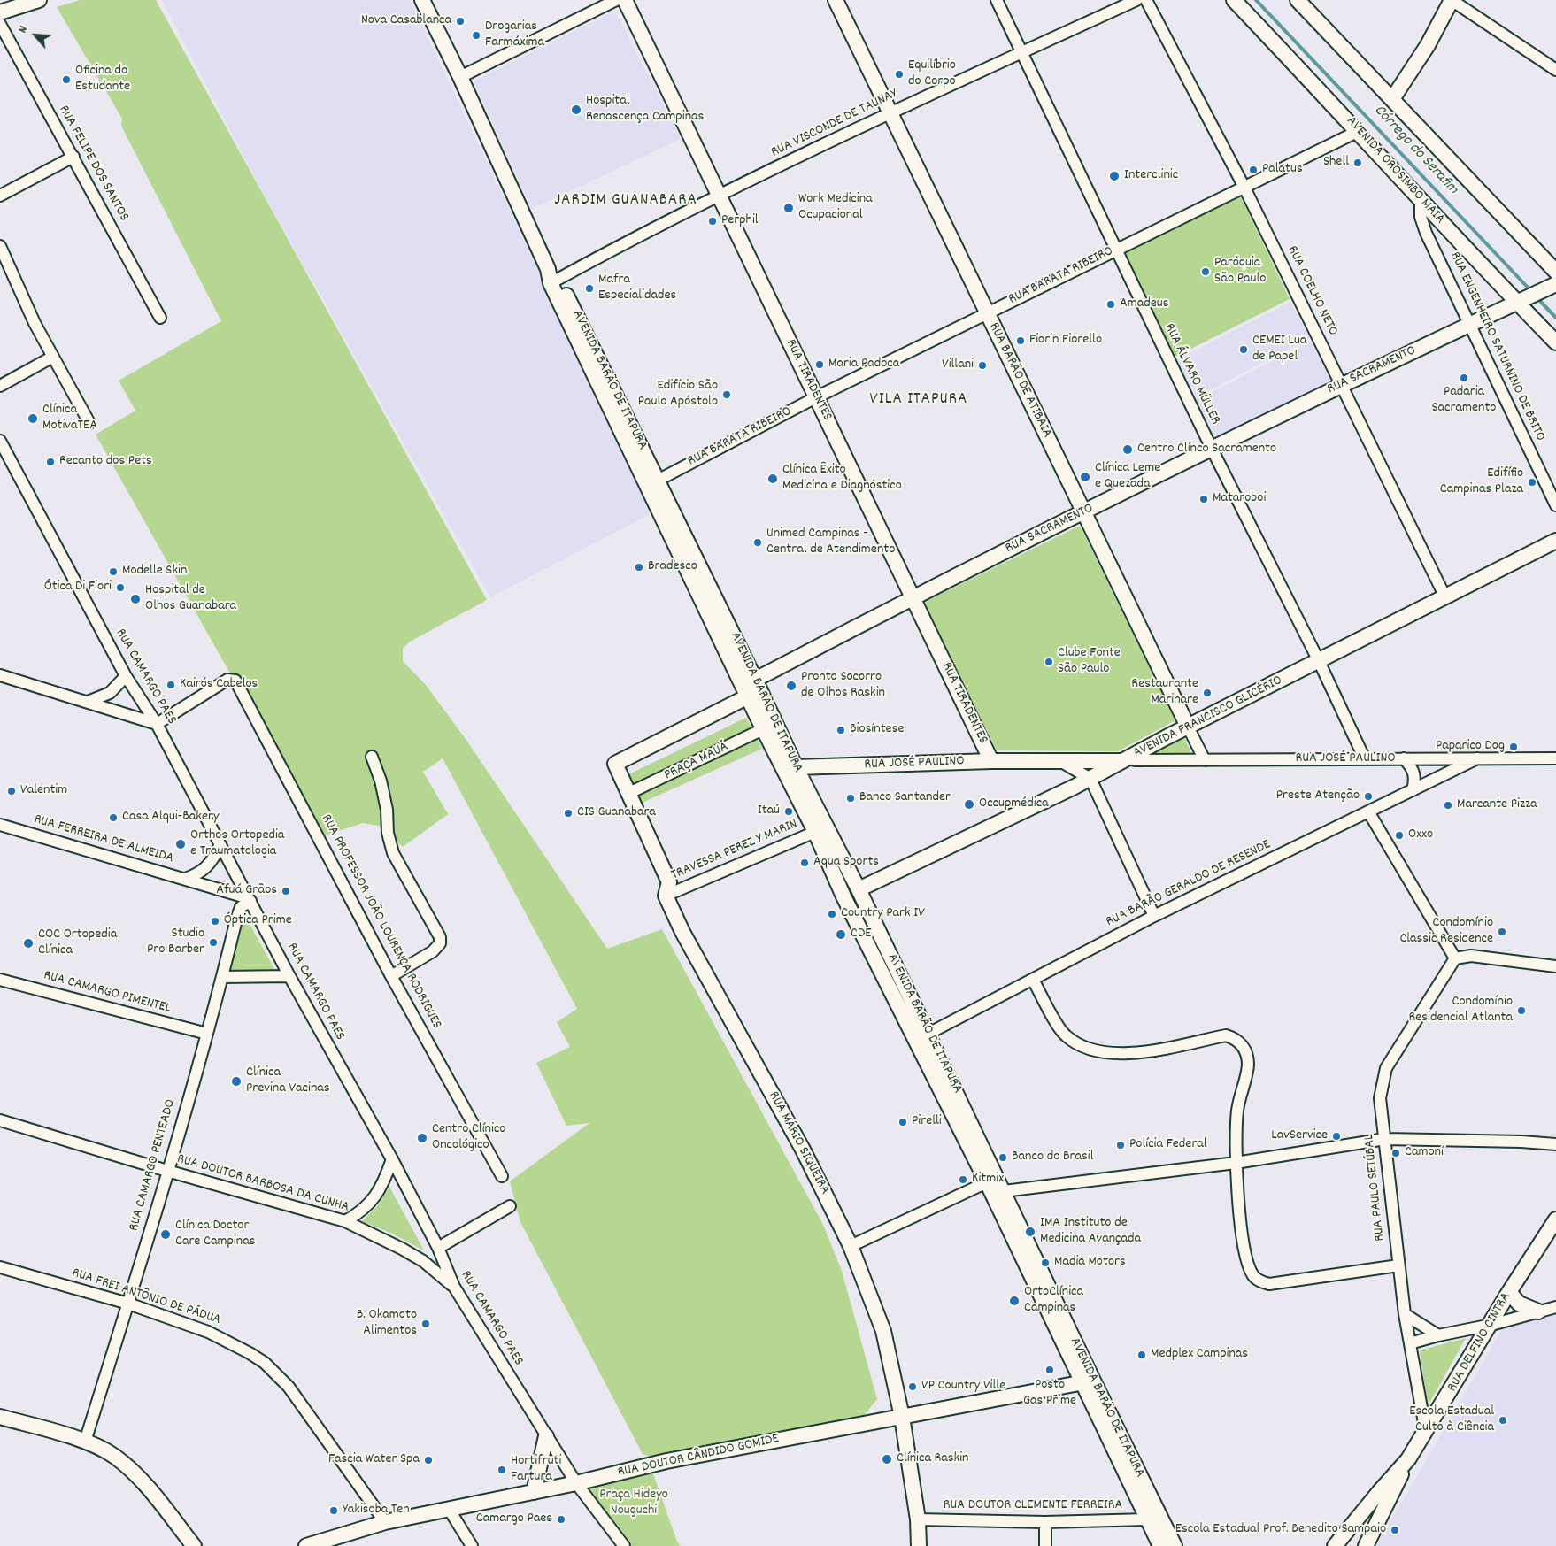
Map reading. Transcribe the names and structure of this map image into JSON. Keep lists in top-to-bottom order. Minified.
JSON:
{"streets":{"main road":["AVENIDA OROSIMBO MAIA","RUA SACRAMENTO","AVENIDA BARÃO DE ITAPURA","RUA TIRADENTES","RUA BARÃO DE ATIBAIA","AVENIDA FRANCISCO GLICÉRIO","RUA JOSÉ PAULINO","RUA MÁRIO SIQUEIRA","RUA DELFINO CINTRA","RUA DOUTOR CÂNDIDO GOMIDE"],"street":["RUA VISCONDE DE TAUNAY","RUA FELIPE DOS SANTOS","RUA BARATA RIBEIRO","RUA COELHO NETO","RUA ENGENHEIRO SATURNINO DE BRITO","RUA ÁLVARO MÜLLER","RUA CAMARGO PAES","PRAÇA MAUÁ","RUA FERREIRA DE ALMEIDA","TRAVESSA PEREZ Y MARIN","RUA BARÃO GERALDO DE RESENDE","RUA PROFESSOR JOÃO LOURENÇA RODRIGUES","RUA CAMARGO PIMENTEL","RUA CAMARGO PENTEADO","RUA DOUTOR BARBOSA DA CUNHA","RUA PAULO SETÚBAL","RUA FREI ANTÔNIO DE PÁDUA","RUA DOUTOR CLEMENTE FERREIRA"]},"crossings":[["RUA VISCONDE DE TAUNAY","RUA ÁLVARO MÜLLER"],["RUA VISCONDE DE TAUNAY","AVENIDA BARÃO DE ITAPURA"],["RUA VISCONDE DE TAUNAY","RUA TIRADENTES"],["RUA VISCONDE DE TAUNAY","RUA BARÃO DE ATIBAIA"],["AVENIDA OROSIMBO MAIA","RUA BARATA RIBEIRO"],["AVENIDA OROSIMBO MAIA","RUA ENGENHEIRO SATURNINO DE BRITO"],["AVENIDA OROSIMBO MAIA","RUA SACRAMENTO"],["RUA BARATA RIBEIRO","RUA COELHO NETO"],["RUA BARATA RIBEIRO","RUA ÁLVARO MÜLLER"],["RUA BARATA RIBEIRO","AVENIDA BARÃO DE ITAPURA"],["RUA BARATA RIBEIRO","RUA TIRADENTES"],["RUA BARATA RIBEIRO","RUA BARÃO DE ATIBAIA"],["RUA COELHO NETO","RUA SACRAMENTO"],["RUA COELHO NETO","AVENIDA FRANCISCO GLICÉRIO"],["RUA ENGENHEIRO SATURNINO DE BRITO","RUA SACRAMENTO"],["RUA SACRAMENTO","RUA ÁLVARO MÜLLER"],["RUA SACRAMENTO","AVENIDA BARÃO DE ITAPURA"],["RUA SACRAMENTO","RUA TIRADENTES"],["RUA SACRAMENTO","RUA BARÃO DE ATIBAIA"],["RUA ÁLVARO MÜLLER","AVENIDA FRANCISCO GLICÉRIO"],["RUA ÁLVARO MÜLLER","RUA JOSÉ PAULINO"],["AVENIDA BARÃO DE ITAPURA","AVENIDA FRANCISCO GLICÉRIO"],["AVENIDA BARÃO DE ITAPURA","RUA JOSÉ PAULINO"],["AVENIDA BARÃO DE ITAPURA","PRAÇA MAUÁ"],["AVENIDA BARÃO DE ITAPURA","TRAVESSA PEREZ Y MARIN"],["AVENIDA BARÃO DE ITAPURA","RUA BARÃO GERALDO DE RESENDE"],["AVENIDA BARÃO DE ITAPURA","RUA MÁRIO SIQUEIRA"],["AVENIDA BARÃO DE ITAPURA","RUA DOUTOR CÂNDIDO GOMIDE"],["AVENIDA BARÃO DE ITAPURA","RUA DOUTOR CLEMENTE FERREIRA"],["RUA TIRADENTES","RUA JOSÉ PAULINO"],["RUA BARÃO DE ATIBAIA","AVENIDA FRANCISCO GLICÉRIO"],["RUA BARÃO DE ATIBAIA","RUA JOSÉ PAULINO"],["RUA CAMARGO PAES","RUA FERREIRA DE ALMEIDA"],["RUA CAMARGO PAES","RUA PROFESSOR JOÃO LOURENÇA RODRIGUES"],["RUA CAMARGO PAES","RUA CAMARGO PENTEADO"],["RUA CAMARGO PAES","RUA DOUTOR BARBOSA DA CUNHA"],["RUA CAMARGO PAES","RUA DOUTOR CÂNDIDO GOMIDE"],["AVENIDA FRANCISCO GLICÉRIO","RUA JOSÉ PAULINO"],["RUA JOSÉ PAULINO","RUA BARÃO GERALDO DE RESENDE"],["PRAÇA MAUÁ","RUA MÁRIO SIQUEIRA"],["RUA FERREIRA DE ALMEIDA","RUA CAMARGO PENTEADO"],["TRAVESSA PEREZ Y MARIN","RUA MÁRIO SIQUEIRA"],["RUA CAMARGO PIMENTEL","RUA CAMARGO PENTEADO"],["RUA MÁRIO SIQUEIRA","RUA DOUTOR CÂNDIDO GOMIDE"],["RUA MÁRIO SIQUEIRA","RUA DOUTOR CLEMENTE FERREIRA"],["RUA CAMARGO PENTEADO","RUA DOUTOR BARBOSA DA CUNHA"],["RUA CAMARGO PENTEADO","RUA FREI ANTÔNIO DE PÁDUA"],["RUA PAULO SETÚBAL","RUA DELFINO CINTRA"],["RUA FREI ANTÔNIO DE PÁDUA","RUA DOUTOR CÂNDIDO GOMIDE"]],"districts":["JARDIM GUANABARA","VILA ITAPURA"],"water":["Córrego do Serafim"],"parks":["Praça Hideyo Nouguchi"],"places":["Nova Casablanca","Drogarias Farmáxima","Equilíbrio do Corpo","Oficina do Estudante","Hospital Renascença Campinas","Shell","Palatus","Interclinic","Work Medicina Ocupacional","Perphil","Paróquia São Paulo","Mafra Especialidades","Amadeus","Fiorin Fiorello","CEMEI Lua de Papel","Maria Padoca","Villani","Padaria Sacramento","Edifício São Paulo Apóstolo","Clínica MotivaTEA","Centro Clínco Sacramento","Recanto dos Pets","Clínica Leme e Quezada","Clínica Êxito Medicina e Diagnóstico","Edifífio Campinas Plaza","Mataroboi","Unimed Campinas - Central de Atendimento","Bradesco","Modelle Skin","Ótica Di Fiori","Hospital de Olhos Guanabara","Clube Fonte São Paulo","Kairós Cabelos","Pronto Socorro de Olhos Raskin","Restaurante Marinare","Biosíntese","Paparico Dog","Valentim","Preste Atenção","Banco Santander","Occupmédica","Marcante Pizza","Itaú","CIS Guanabara","Casa Alqui-Bakery","Oxxo","Orthos Ortopedia e Traumatologia","Aqua Sports","Afuá Grãos","Country Park IV","Óptica Prime","Condomínio Classic Residence","CDE","Studio Pro Barber","COC Ortopedia Clínica","Condomínio Residencial Atlanta","Clínica Previna Vacinas","Pirelli","LavService","Centro Clínico Oncológico","Polícia Federal","Camoní","Banco do Brasil","Kitmix","IMA Instituto de Medicina Avançada","Clínica Doctor Care Campinas","Madia Motors","OrtoClínica Campinas","B. Okamoto Alimentos","Medplex Campinas","Posto Gas Prime","VP Country Ville","Escola Estadual Culto à Ciência","Clínica Raskin","Fascia Water Spa","Hortifruti Fartura","Yakisoba Ten","Camargo Paes","Escola Estadual Prof. Benedito Sampaio"],"north":"top left"}
